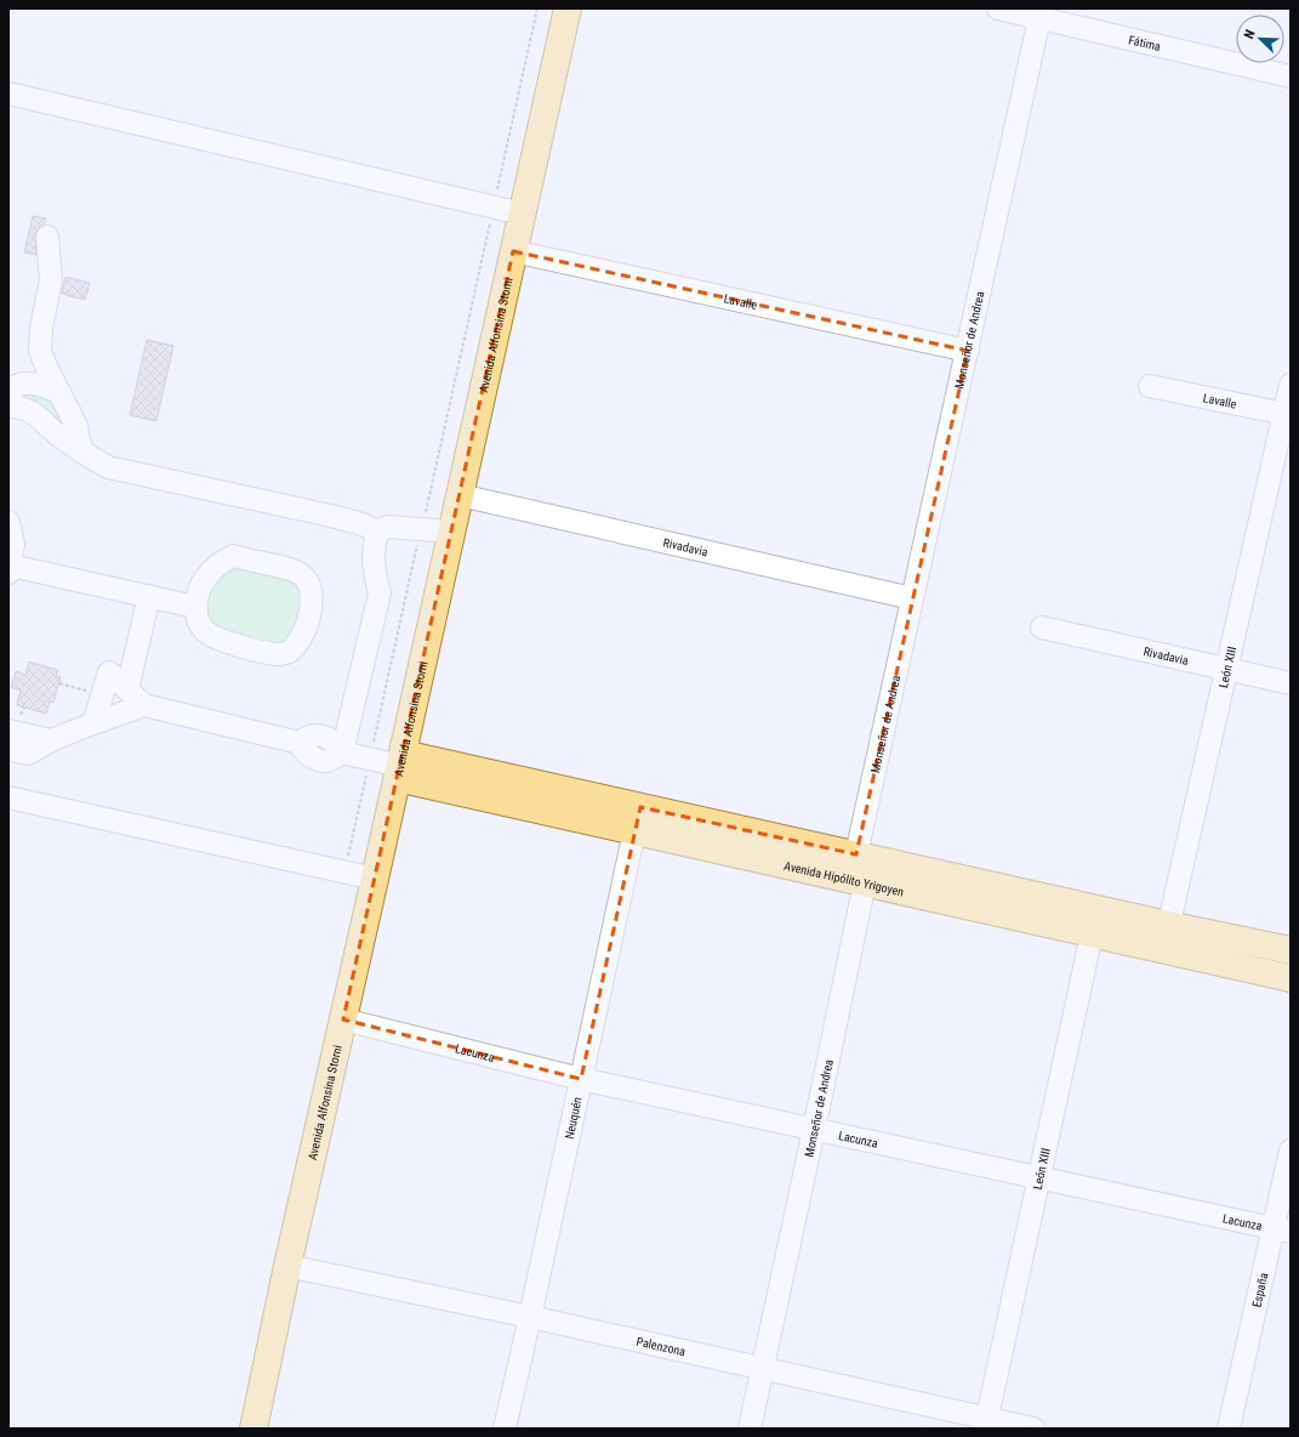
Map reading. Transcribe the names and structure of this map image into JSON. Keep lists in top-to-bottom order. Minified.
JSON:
{"streets":{"main road":["Avenida Alfonsina Storni","Avenida Hipólito Yrigoyen"],"street":["Fátima","Lavalle","Monseñor de Andrea","Rivadavia","León XIII","Lacunza","Neuquén","España","Palenzona"]},"crossings":[["Fátima","Monseñor de Andrea"],["Lavalle","Avenida Alfonsina Storni"],["Lavalle","Monseñor de Andrea"],["Lavalle","León XIII"],["Avenida Alfonsina Storni","Rivadavia"],["Avenida Alfonsina Storni","Avenida Hipólito Yrigoyen"],["Avenida Alfonsina Storni","Lacunza"],["Avenida Alfonsina Storni","Palenzona"],["Monseñor de Andrea","Rivadavia"],["Monseñor de Andrea","Avenida Hipólito Yrigoyen"],["Monseñor de Andrea","Lacunza"],["Monseñor de Andrea","Palenzona"],["Rivadavia","León XIII"],["León XIII","Avenida Hipólito Yrigoyen"],["León XIII","Lacunza"],["León XIII","Palenzona"],["Avenida Hipólito Yrigoyen","Neuquén"],["Lacunza","Neuquén"],["Lacunza","España"],["Neuquén","Palenzona"]],"north":"top left"}
